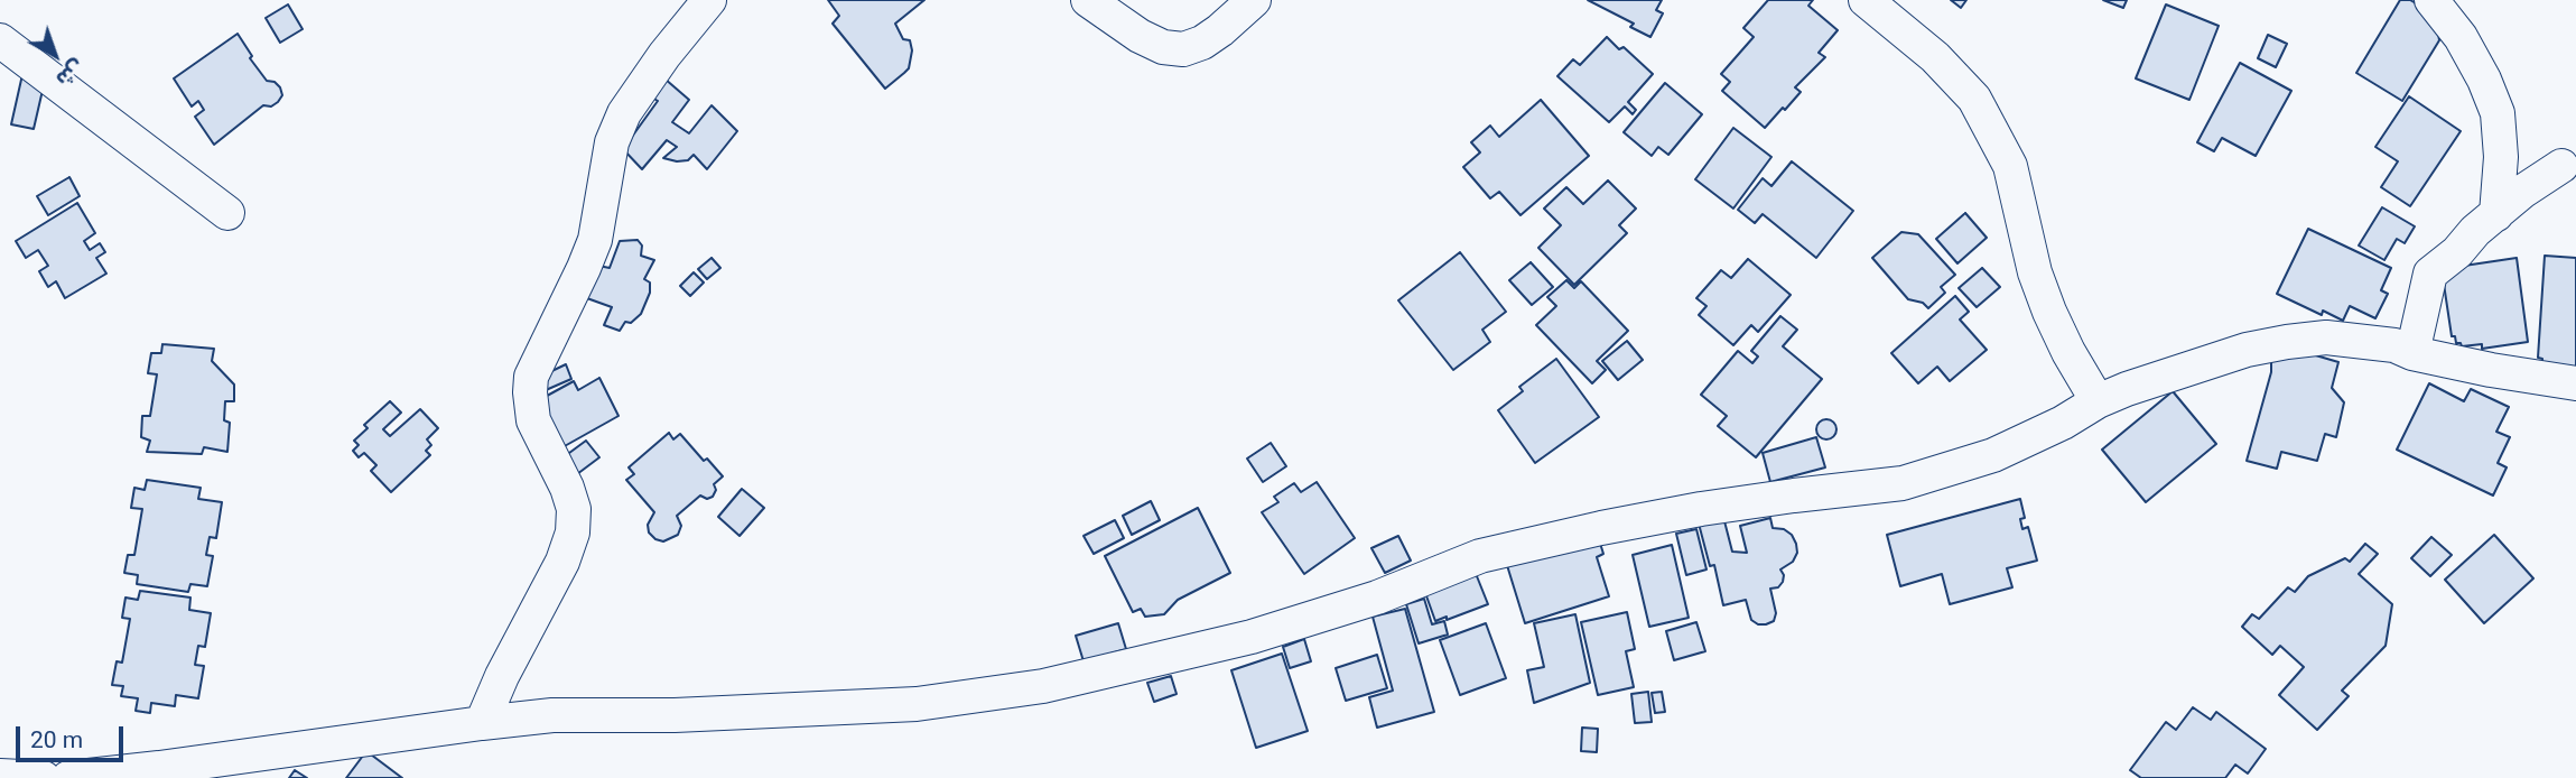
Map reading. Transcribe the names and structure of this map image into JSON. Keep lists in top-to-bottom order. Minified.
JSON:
{"scale_bar":"20 m","north":"bottom right"}
